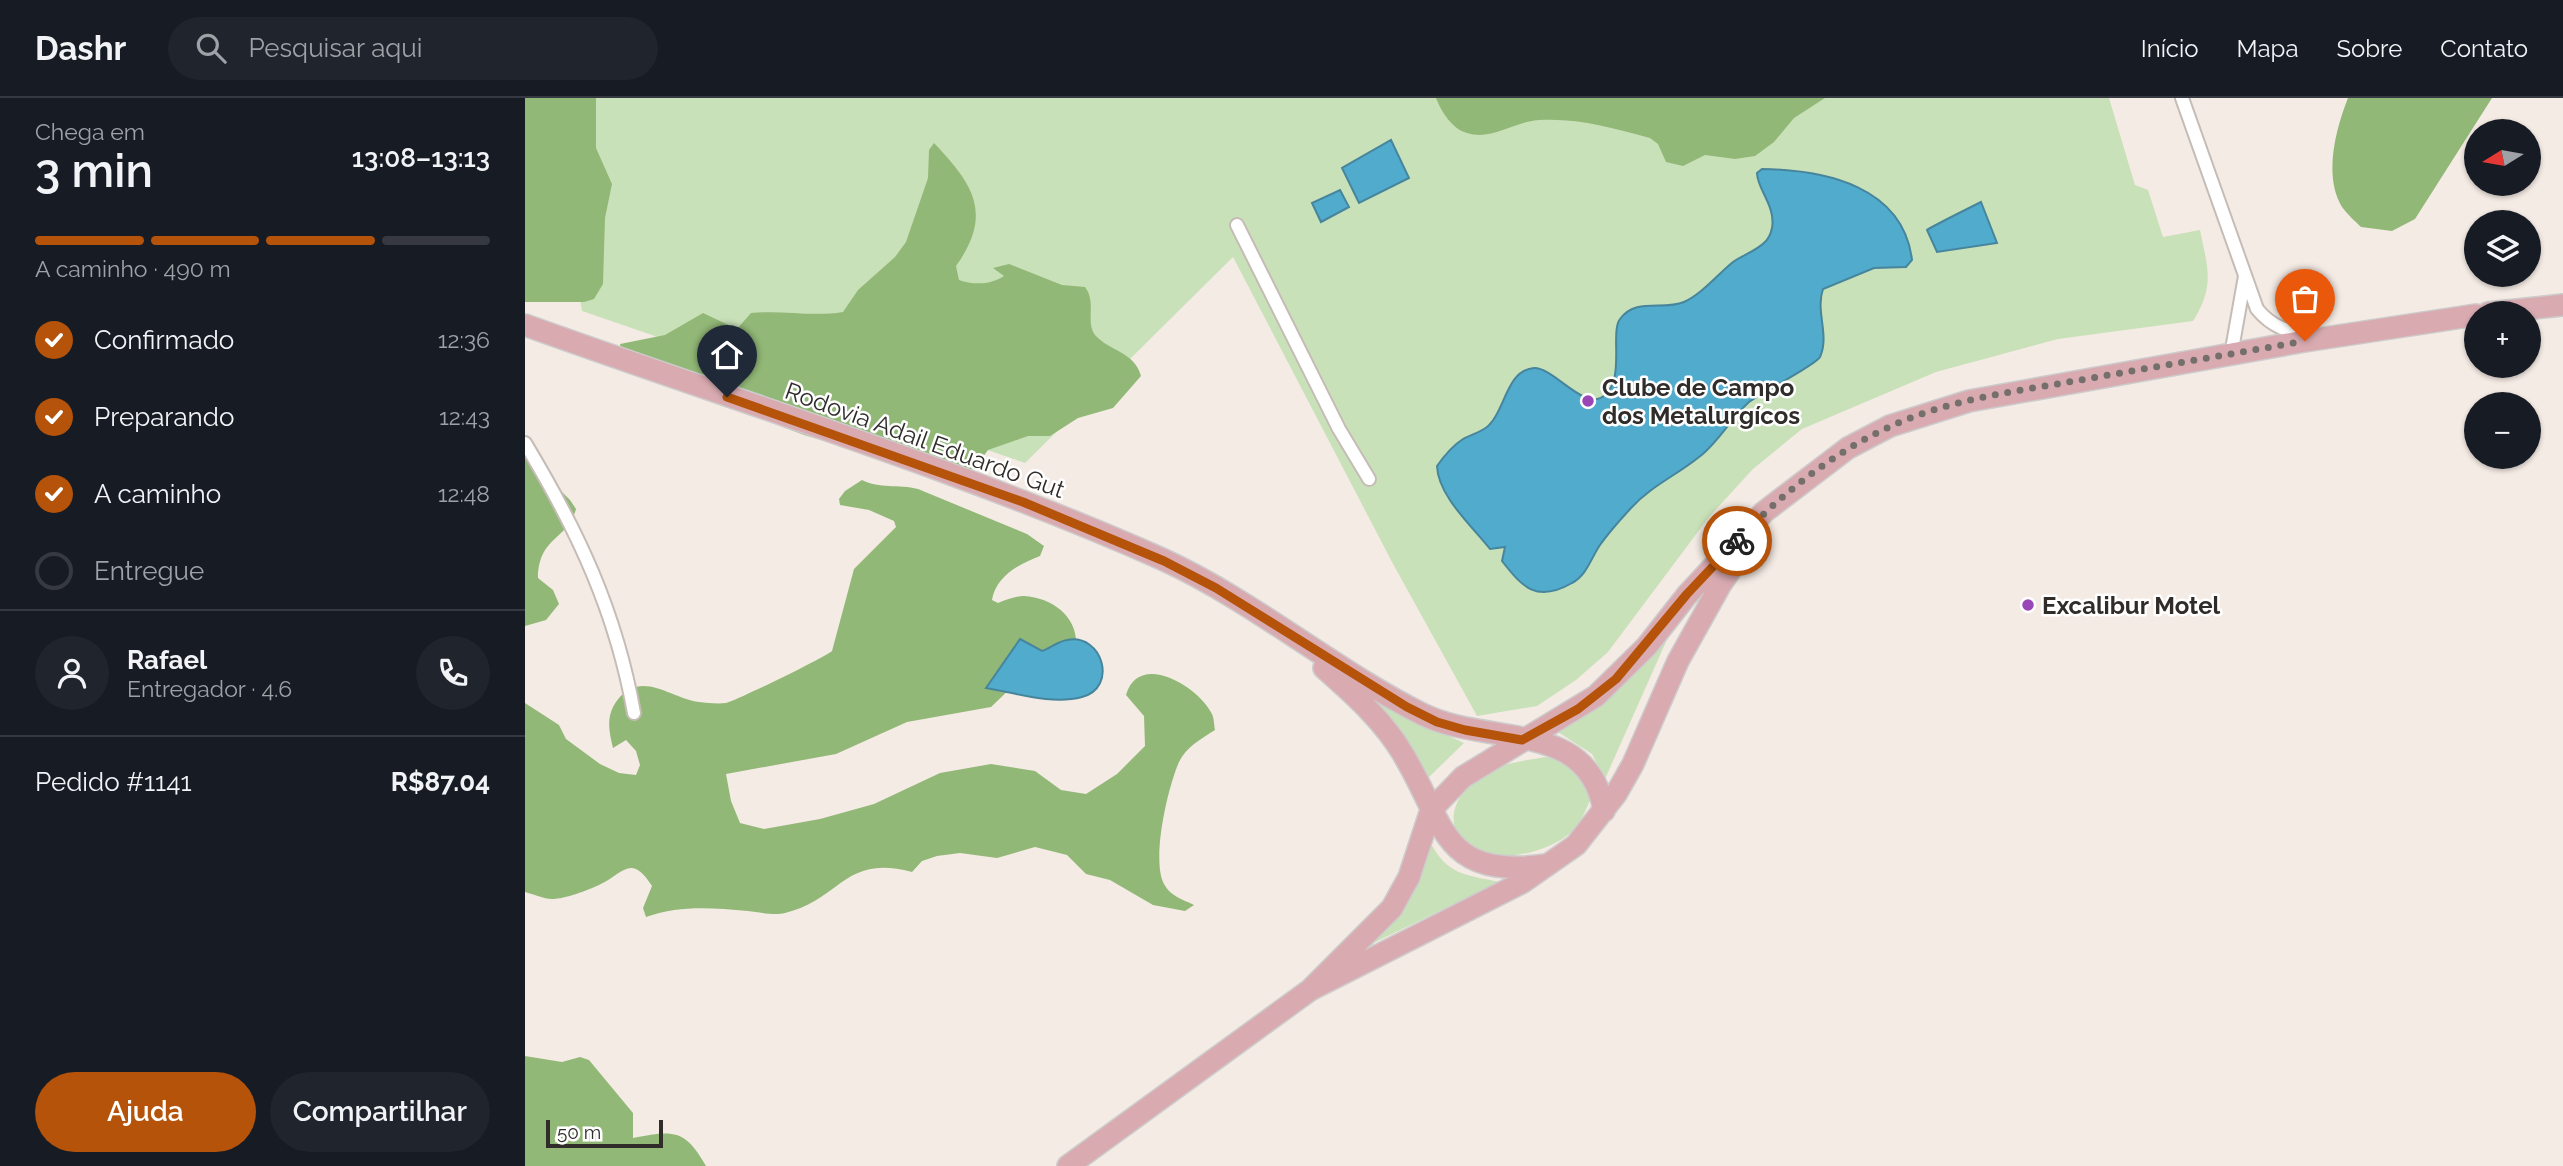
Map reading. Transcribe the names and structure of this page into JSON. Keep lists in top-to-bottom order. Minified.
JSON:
{"streets":{"main road":["Rodovia Adail Eduardo Gut"]},"places":["Clube de Campo dos Metalurgícos","Excalibur Motel"],"scale_bar":"50 m","north":"left","page":{"header":"Dashr","search":"Pesquisar aqui","nav":["Início","Mapa","Sobre","Contato"],"heading":["3 min","Chega em","13:08–13:13"],"panel":["Rafael","Entregador · 4.6","Pedido #1141","R$87.04"],"map_buttons":["+","−"],"bar":"A caminho · 490 m","list":[["Confirmado","12:36"],["Preparando","12:43"],["A caminho","12:48"],"Entregue"],"buttons":["Ajuda","Compartilhar"],"scale":"50 m"}}
